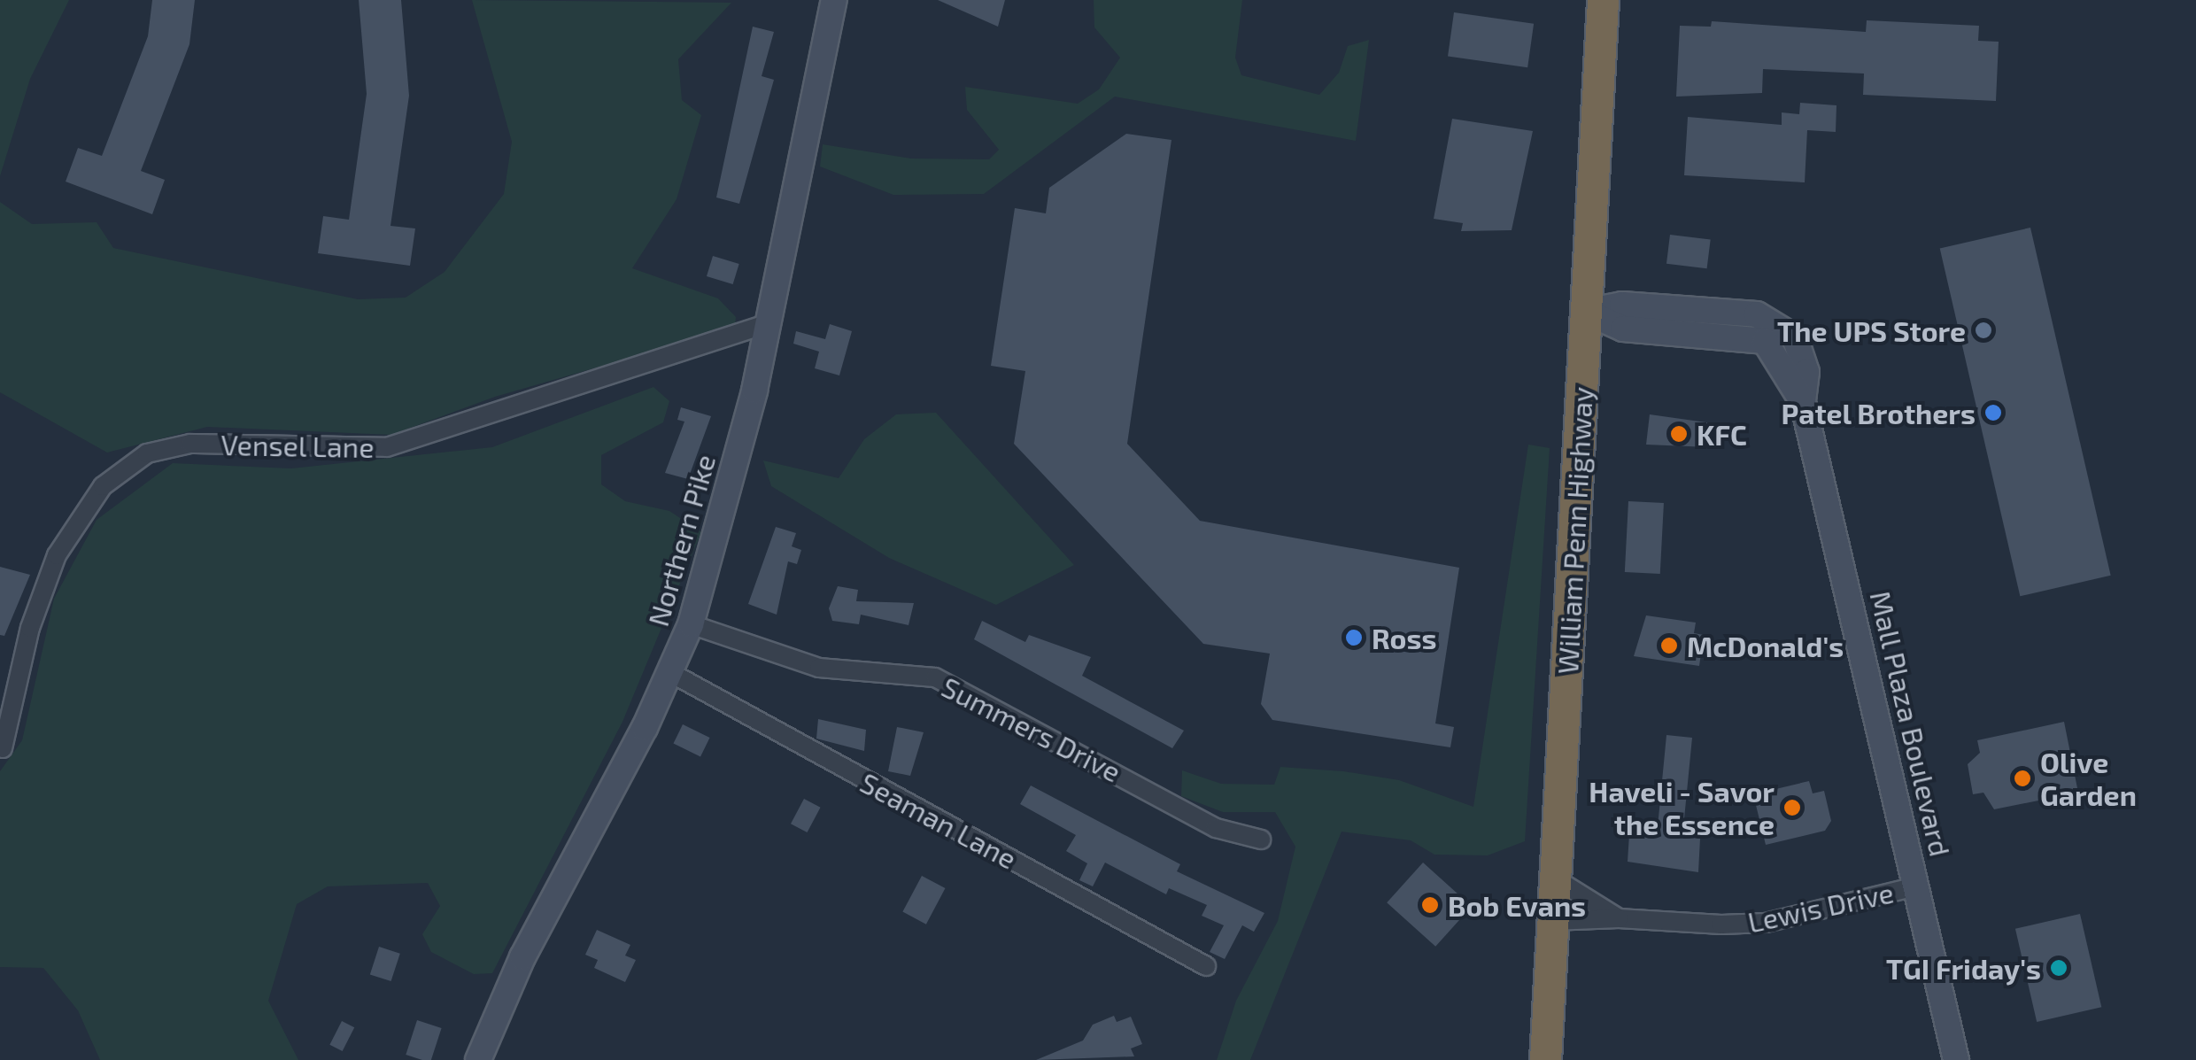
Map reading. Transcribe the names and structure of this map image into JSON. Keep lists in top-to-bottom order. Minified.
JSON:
{"streets":{"highway":["William Penn Highway"],"street":["Vensel Lane","Northern Pike","Mall Plaza Boulevard","Summers Drive","Seaman Lane","Lewis Drive"]},"crossings":[["Vensel Lane","Northern Pike"],["William Penn Highway","Mall Plaza Boulevard"],["William Penn Highway","Lewis Drive"],["Northern Pike","Summers Drive"],["Northern Pike","Seaman Lane"],["Mall Plaza Boulevard","Lewis Drive"]],"places":["The UPS Store","Patel Brothers","KFC","Ross","McDonald's","Olive Garden","Haveli - Savor the Essence","Bob Evans","TGI Friday's"]}
